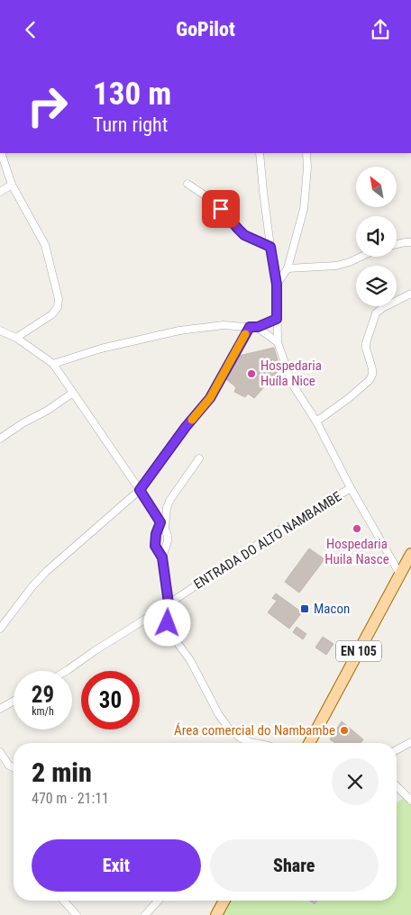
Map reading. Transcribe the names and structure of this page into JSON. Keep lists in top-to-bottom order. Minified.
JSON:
{"streets":{"main road":["EN 105"],"street":["ENTRADA DO ALTO NAMBAMBE"]},"places":{"other":["Hospedaria Huíla Nice","Hospedaria Huila Nasce","Área comercial do Nambambe"],"transit":["Macon"]},"north":"top left","page":{"header":"GoPilot","turn":["130 m","Turn right"],"speed":"29 km/h","limit":"30","heading":["2 min","470 m · 21:11"],"buttons":["Exit","Share"]}}
